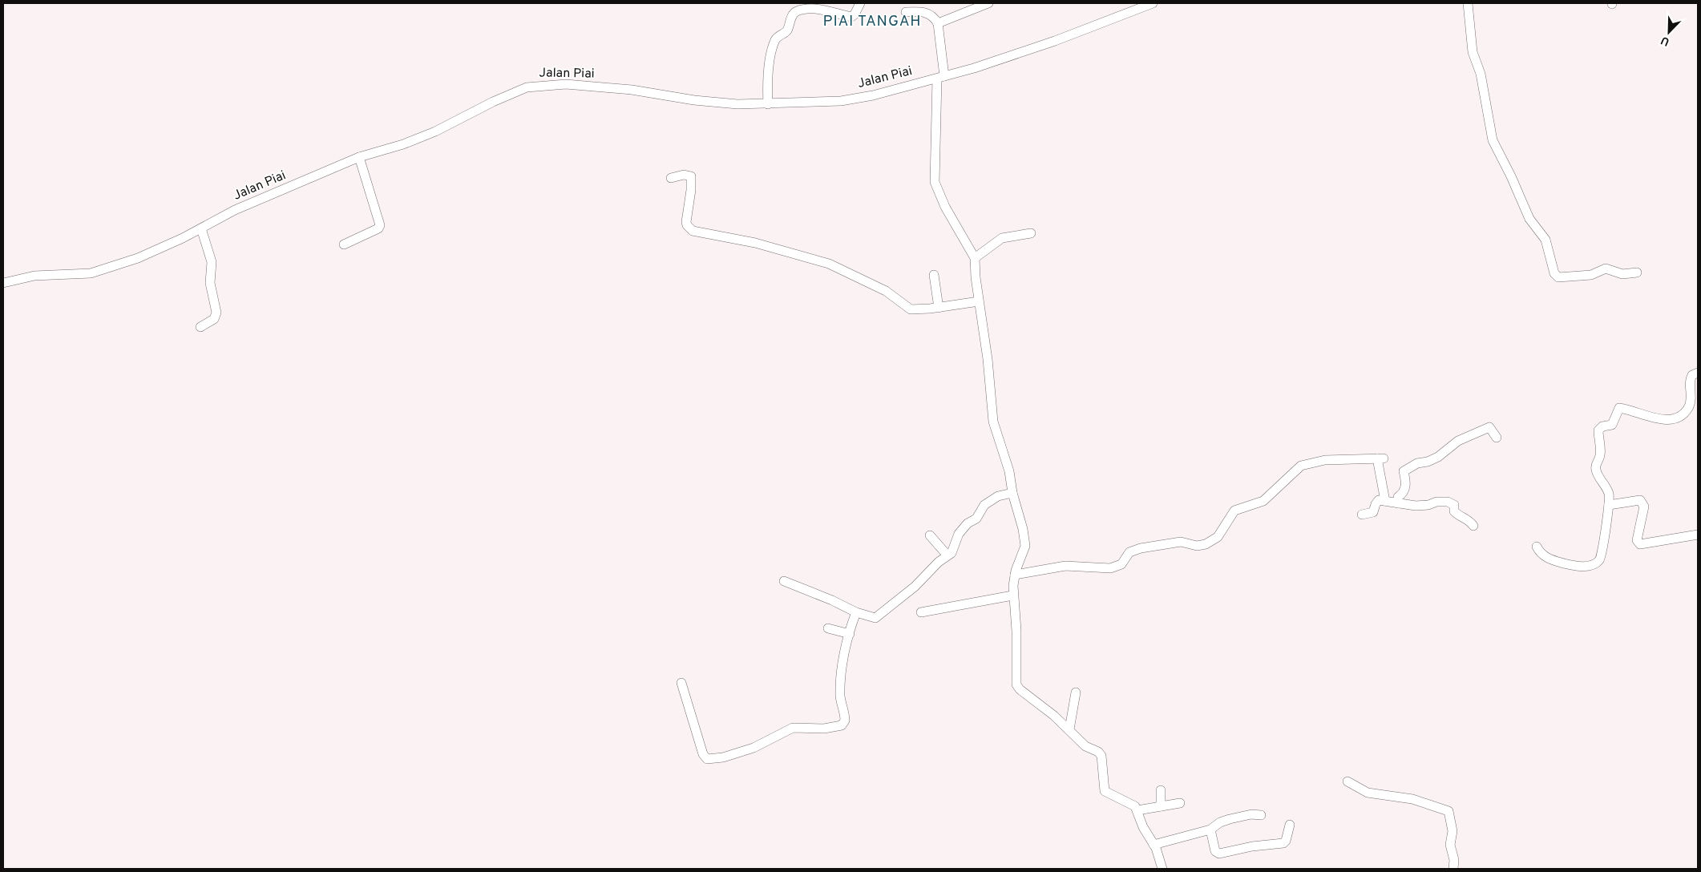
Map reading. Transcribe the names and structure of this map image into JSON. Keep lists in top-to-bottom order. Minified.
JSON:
{"streets":{"street":["Jalan Piai"]},"districts":["PIAI TANGAH"],"north":"bottom left"}
